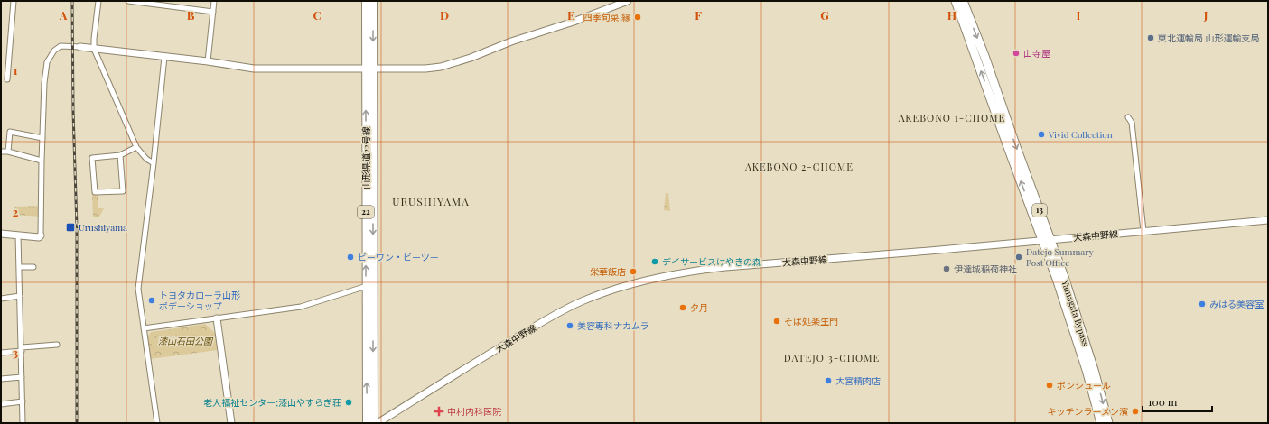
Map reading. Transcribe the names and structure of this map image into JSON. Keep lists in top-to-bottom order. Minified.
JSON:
{"streets":{"highway":["13","Yamagata Bypass"],"main road":["山形県道22号線","22","大森中野線"]},"crossings":[["大森中野線","Yamagata Bypass"]],"districts":["AKEBONO 1-CHOME","AKEBONO 2-CHOME","URUSHIYAMA","DATEJO 3-CHOME"],"parks":["漆山石田公園"],"places":{"other":["四季旬菜 縁","東北運輸局 山形運輸支局","山寺屋","Vivid Collection","ビーワン・ビーツー","Datejo Summary Post Office","デイサービスけやきの森","伊達城稲荷神社","栄華飯店","トヨタカローラ山形 ボデーショップ","みはる美容室","夕月","そば処楽生門","美容専科ナカムラ","大宮精肉店","ボンシュール","老人福祉センター;漆山やすらぎ荘","キッチンラーメン濱"],"transit":["Urushiyama"],"health":["中村内科医院"]},"scale_bar":"100 m","grid":{"columns":["A","B","C","D","E","F","G","H","I","J"],"rows":["1","2","3"]}}
